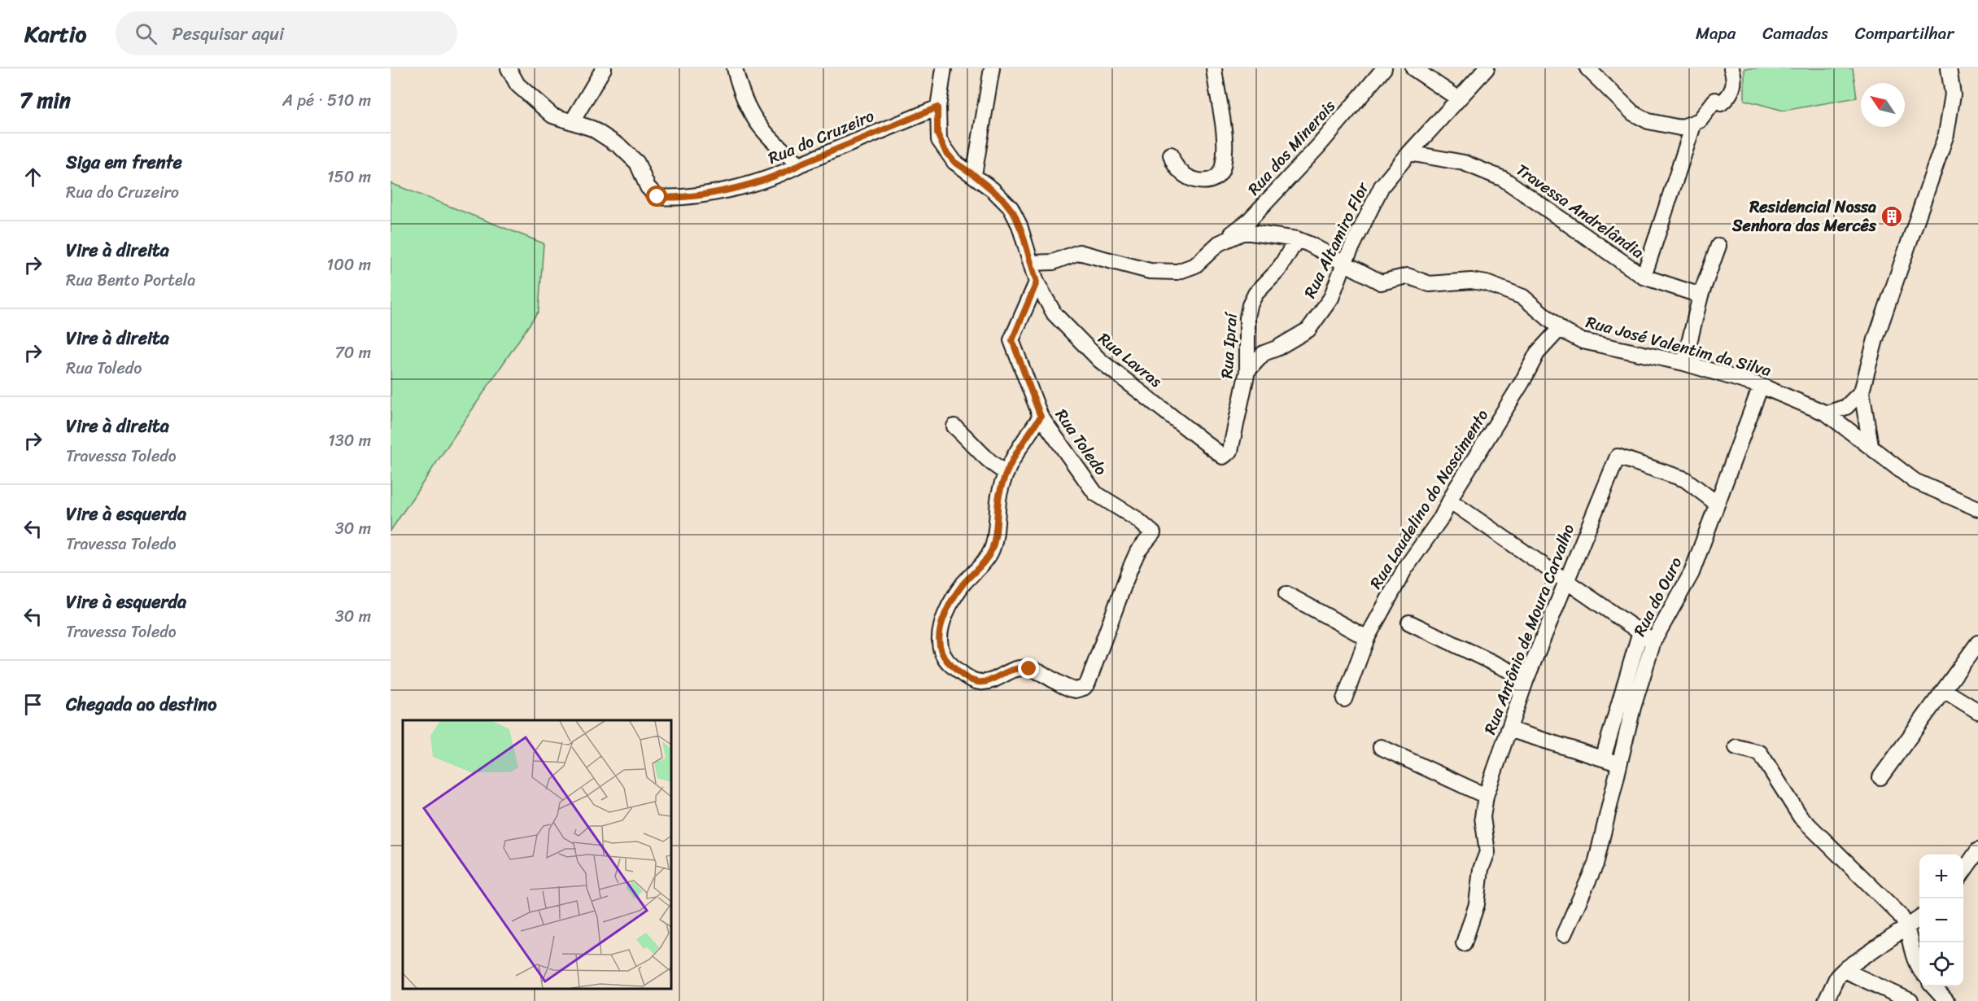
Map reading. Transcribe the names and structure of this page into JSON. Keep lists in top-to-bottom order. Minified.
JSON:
{"streets":{"street":["Rua do Cruzeiro","Rua dos Minerais","Travessa Andrelândia","Rua Altamiro Flor","Rua Ipraí","Rua José Valentim da Silva","Rua Lavras","Rua Toledo","Rua Laudelino do Nascimento","Rua do Ouro","Rua Antônio de Moura Carvalho"]},"crossings":[["Rua do Cruzeiro","Rua Lavras"],["Rua dos Minerais","Rua José Valentim da Silva"],["Travessa Andrelândia","Rua Altamiro Flor"],["Rua Altamiro Flor","Rua Ipraí"],["Rua Altamiro Flor","Rua José Valentim da Silva"],["Rua Ipraí","Rua José Valentim da Silva"],["Rua Ipraí","Rua Lavras"],["Rua José Valentim da Silva","Rua Lavras"],["Rua José Valentim da Silva","Rua Laudelino do Nascimento"],["Rua José Valentim da Silva","Rua do Ouro"],["Rua Lavras","Rua Toledo"],["Rua do Ouro","Rua Antônio de Moura Carvalho"]],"places":{"building":["Residencial Nossa Senhora das Mercês"]},"north":"top left","page":{"header":"Kartio","search":"Pesquisar aqui","nav":["Mapa","Camadas","Compartilhar"],"heading":["7 min","A pé · 510 m"],"list":[["Siga em frente","Rua do Cruzeiro","150 m"],["Vire à direita","Rua Bento Portela","100 m"],["Vire à direita","Rua Toledo","70 m"],["Vire à direita","Travessa Toledo","130 m"],["Vire à esquerda","Travessa Toledo","30 m"],["Vire à esquerda","Travessa Toledo","30 m"],"Chegada ao destino"],"map_buttons":["+","−"]}}
